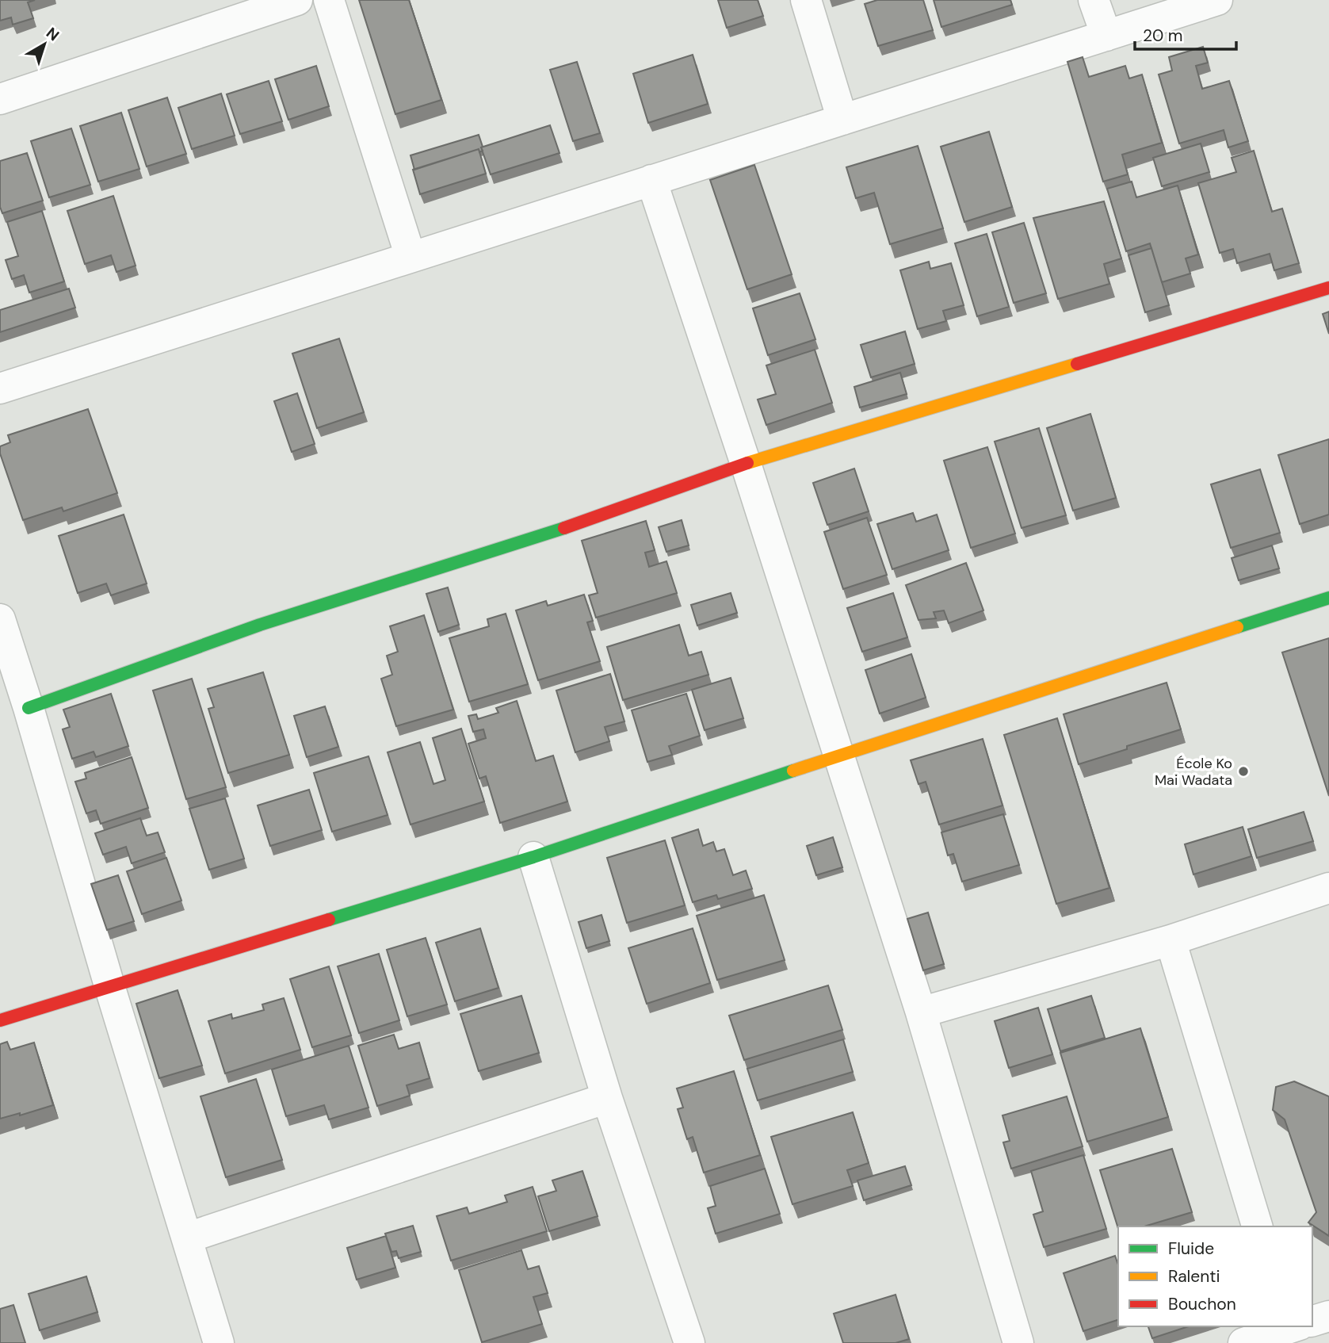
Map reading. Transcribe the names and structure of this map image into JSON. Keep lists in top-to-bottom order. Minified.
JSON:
{"places":["École Ko Mai Wadata"],"legend":["Fluide","Ralenti","Bouchon"],"scale_bar":"20 m","north":"top right"}
